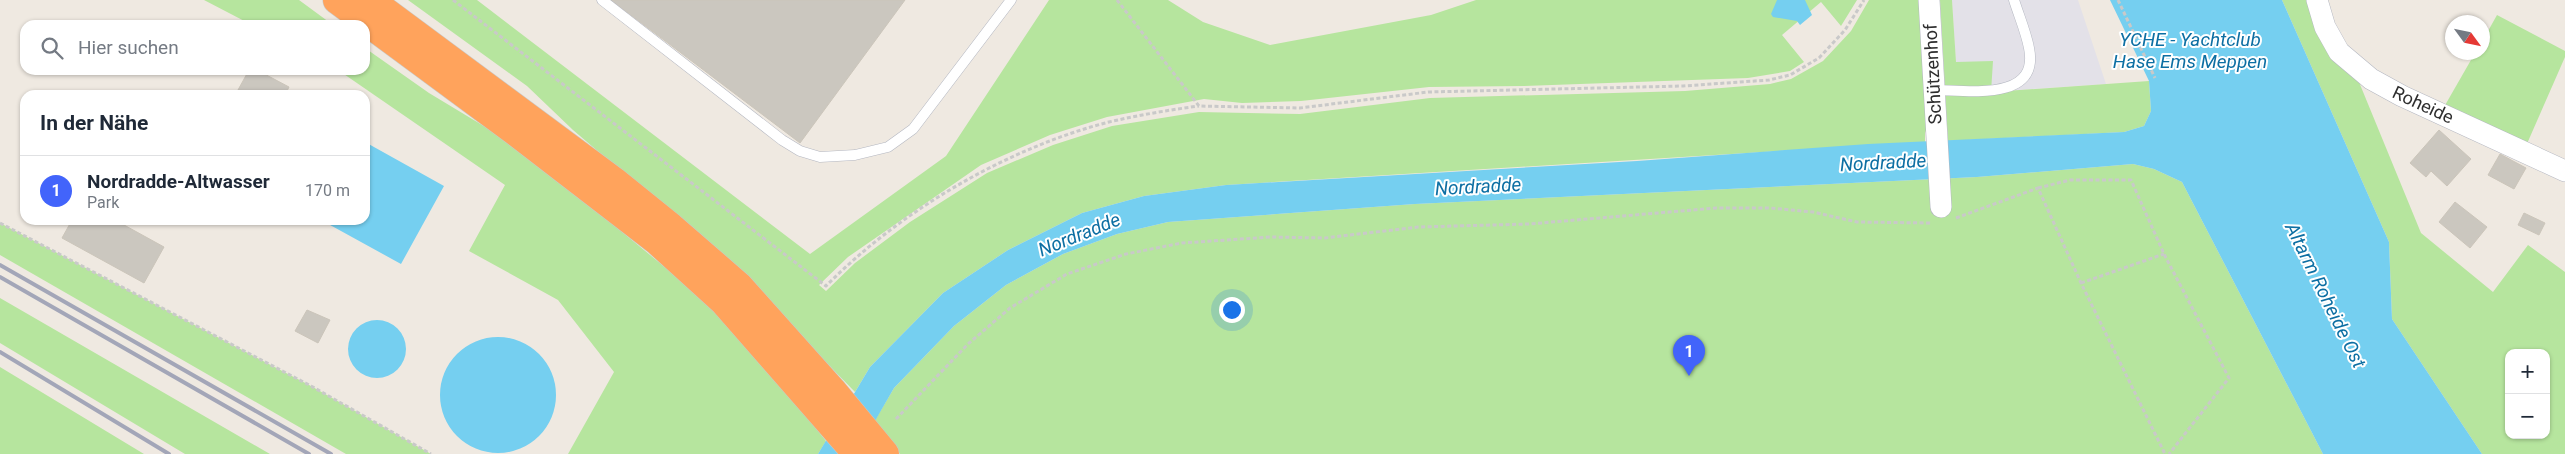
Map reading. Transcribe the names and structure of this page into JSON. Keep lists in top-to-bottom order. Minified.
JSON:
{"streets":{"street":["Schützenhof","Roheide"]},"water":["YCHE - Yachtclub Hase Ems Meppen","Nordradde","Altarm Roheide Ost"],"north":"bottom right","page":{"search":"Hier suchen","heading":"In der Nähe","list":[{"mark":"1","name":"Nordradde-Altwasser","note":"Park","value":"170 m"}],"pins":"1","map_buttons":["+","−"]}}
